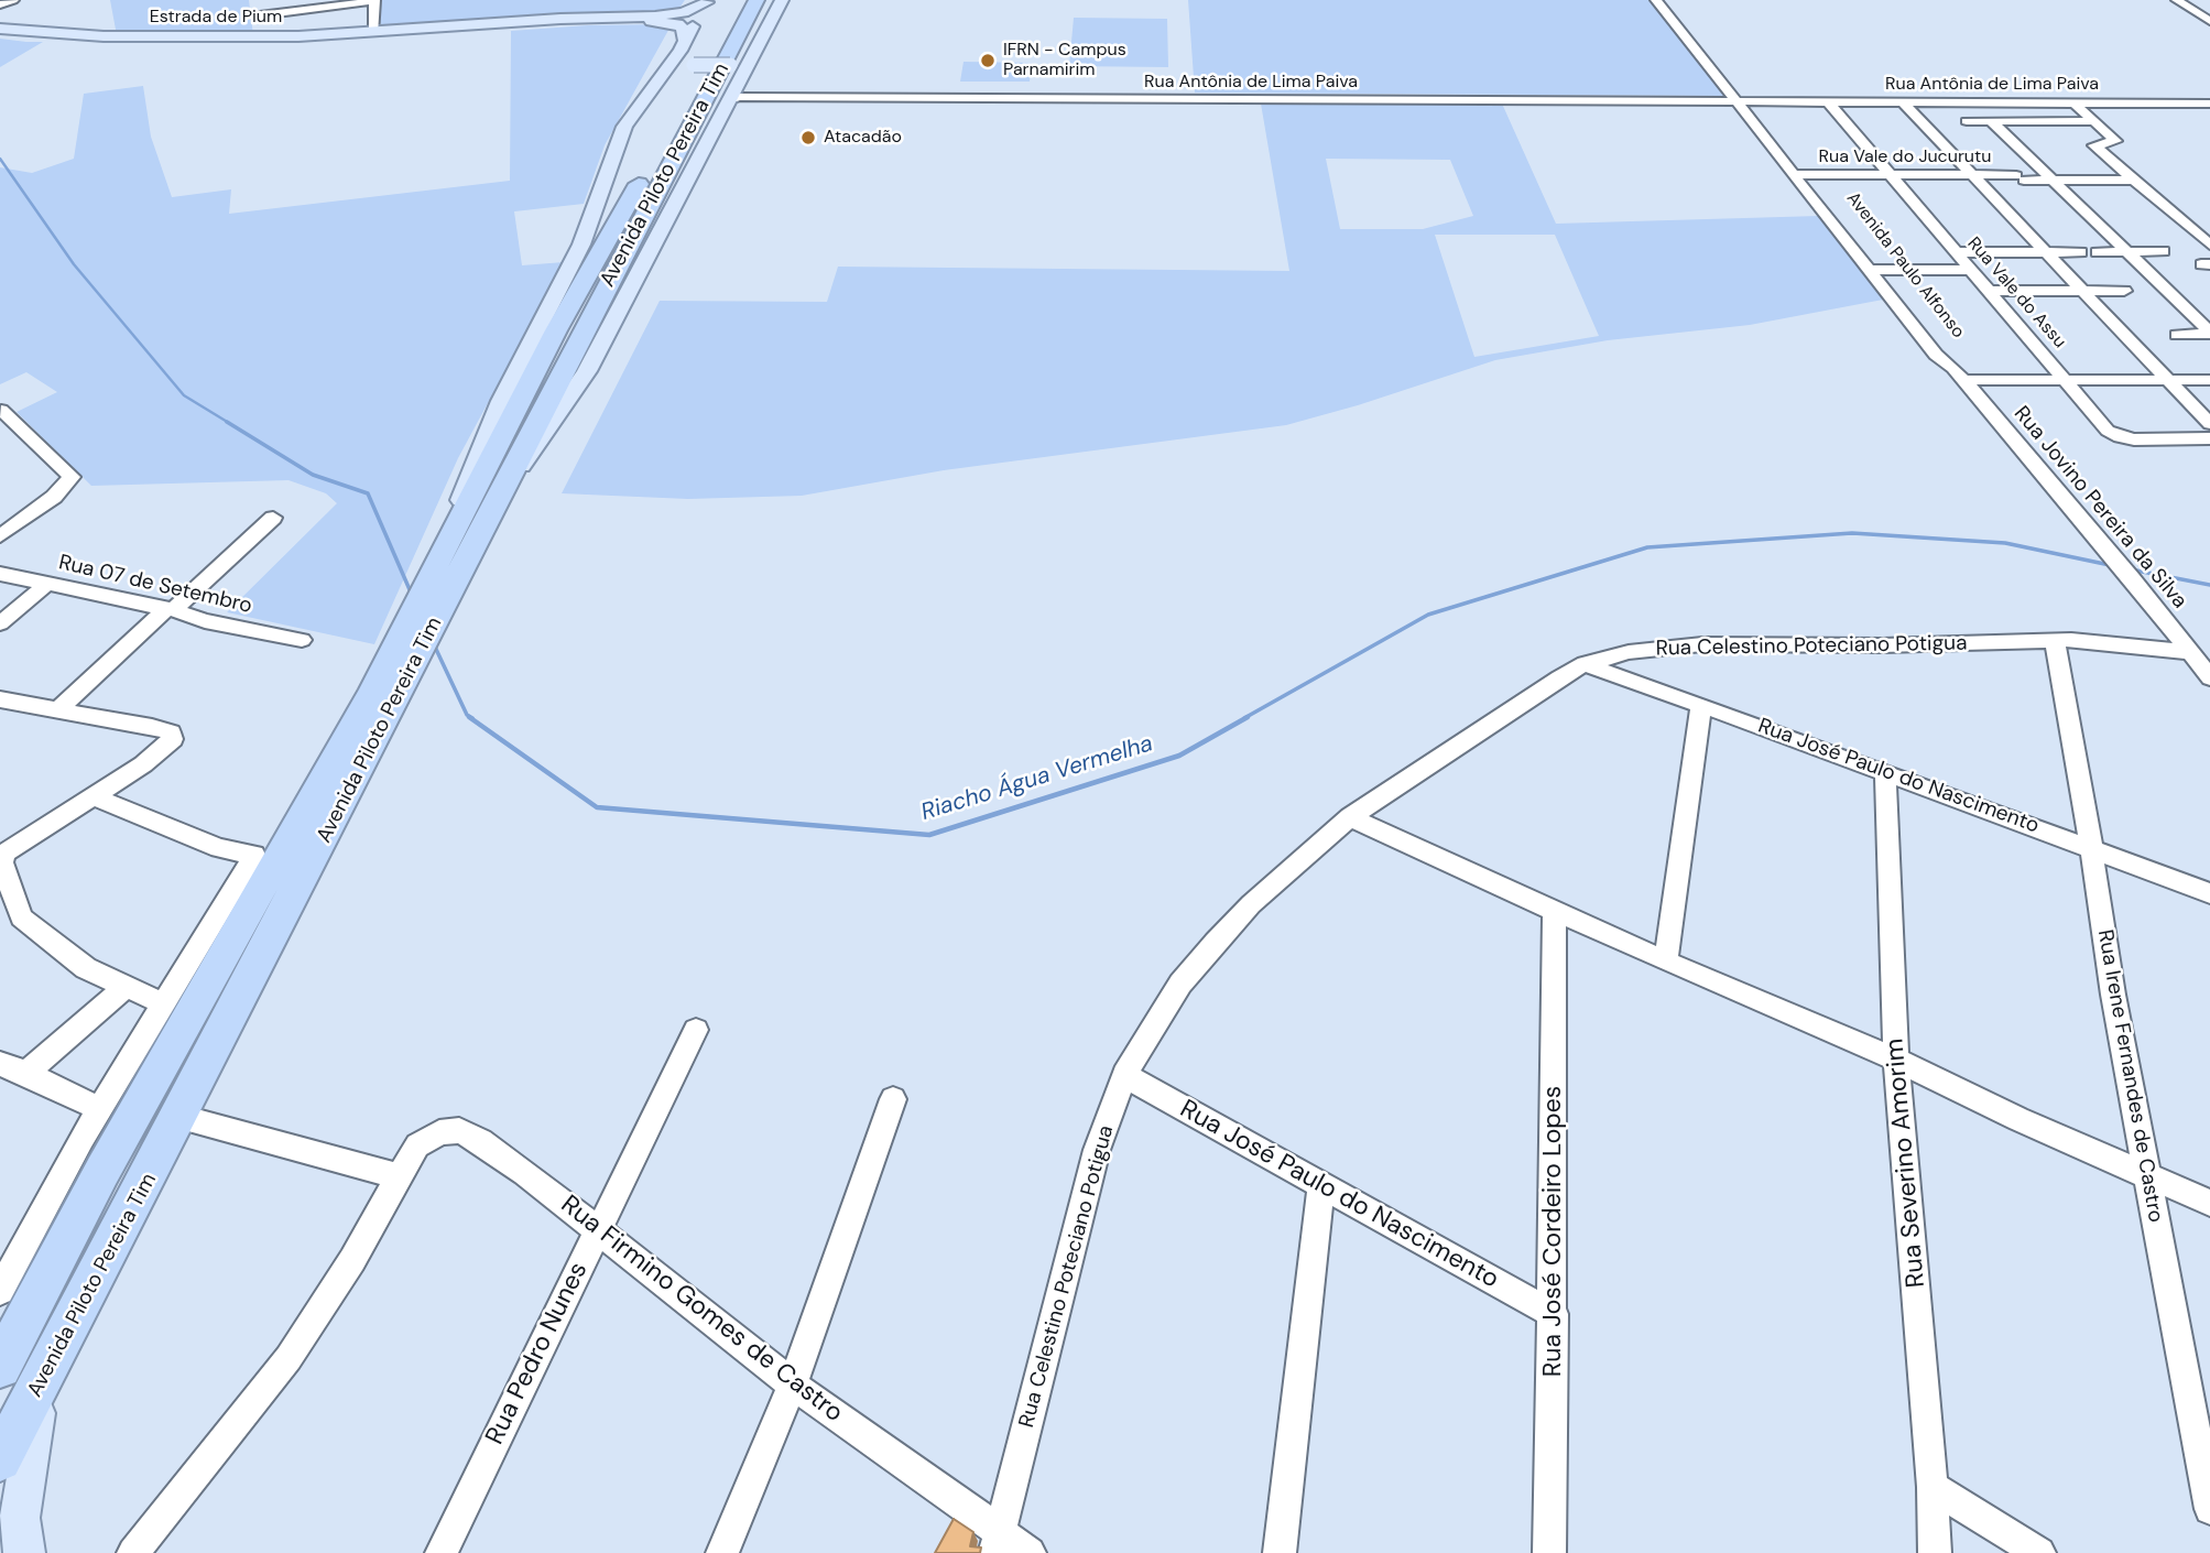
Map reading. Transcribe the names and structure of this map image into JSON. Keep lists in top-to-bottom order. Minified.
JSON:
{"streets":{"highway":["Avenida Piloto Pereira Tim"],"main road":["Estrada de Pium"],"street":["Rua Antônia de Lima Paiva","Rua Vale do Jucurutu","Avenida Paulo Alfonso","Rua Vale do Assu","Rua Jovino Pereira da Silva","Rua 07 de Setembro","Rua Celestino Poteciano Potigua","Rua José Paulo do Nascimento","Rua Irene Fernandes de Castro","Rua Severino Amorim","Rua José Cordeiro Lopes","Rua Firmino Gomes de Castro","Rua Pedro Nunes"]},"crossings":[["Rua Antônia de Lima Paiva","Avenida Paulo Alfonso"],["Rua Antônia de Lima Paiva","Rua Vale do Assu"],["Rua Vale do Jucurutu","Avenida Paulo Alfonso"],["Rua Vale do Jucurutu","Rua Vale do Assu"],["Avenida Paulo Alfonso","Rua Jovino Pereira da Silva"],["Rua Jovino Pereira da Silva","Rua Celestino Poteciano Potigua"],["Rua Celestino Poteciano Potigua","Rua José Paulo do Nascimento"],["Rua Celestino Poteciano Potigua","Rua Irene Fernandes de Castro"],["Rua Celestino Poteciano Potigua","Rua Firmino Gomes de Castro"],["Rua José Paulo do Nascimento","Rua Irene Fernandes de Castro"],["Rua José Paulo do Nascimento","Rua Severino Amorim"],["Rua José Paulo do Nascimento","Rua José Cordeiro Lopes"],["Rua Firmino Gomes de Castro","Rua Pedro Nunes"]],"water":["Riacho Água Vermelha"],"places":["IFRN - Campus Parnamirim","Atacadão"]}
